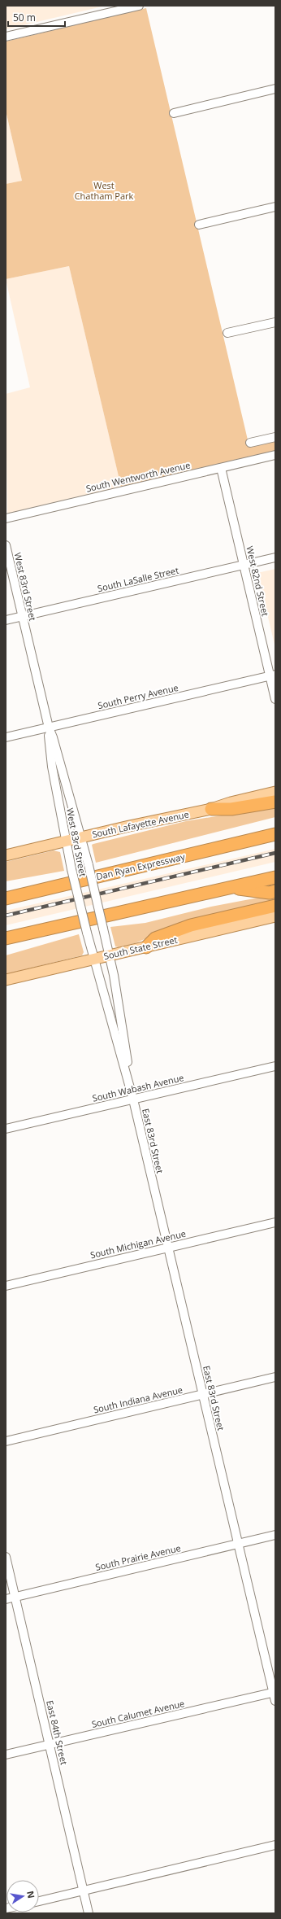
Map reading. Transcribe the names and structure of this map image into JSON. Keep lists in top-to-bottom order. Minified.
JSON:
{"streets":{"highway":["Dan Ryan Expressway"],"main road":["South Lafayette Avenue","South State Street"],"street":["South Wentworth Avenue","South LaSalle Street","West 82nd Street","West 83rd Street","South Perry Avenue","South Wabash Avenue","East 83rd Street","South Michigan Avenue","South Indiana Avenue","South Prairie Avenue","South Calumet Avenue","East 84th Street"]},"crossings":[["South Wentworth Avenue","West 82nd Street"],["South LaSalle Street","West 82nd Street"],["South LaSalle Street","West 83rd Street"],["West 82nd Street","South Perry Avenue"],["West 83rd Street","South Perry Avenue"],["West 83rd Street","South Lafayette Avenue"],["West 83rd Street","South State Street"],["West 83rd Street","East 83rd Street"],["South State Street","East 83rd Street"],["South Wabash Avenue","East 83rd Street"],["East 83rd Street","South Michigan Avenue"],["East 83rd Street","South Indiana Avenue"],["East 83rd Street","South Prairie Avenue"],["East 83rd Street","South Calumet Avenue"],["South Prairie Avenue","East 84th Street"],["South Calumet Avenue","East 84th Street"]],"parks":["West Chatham Park"],"scale_bar":"50 m","north":"right"}
